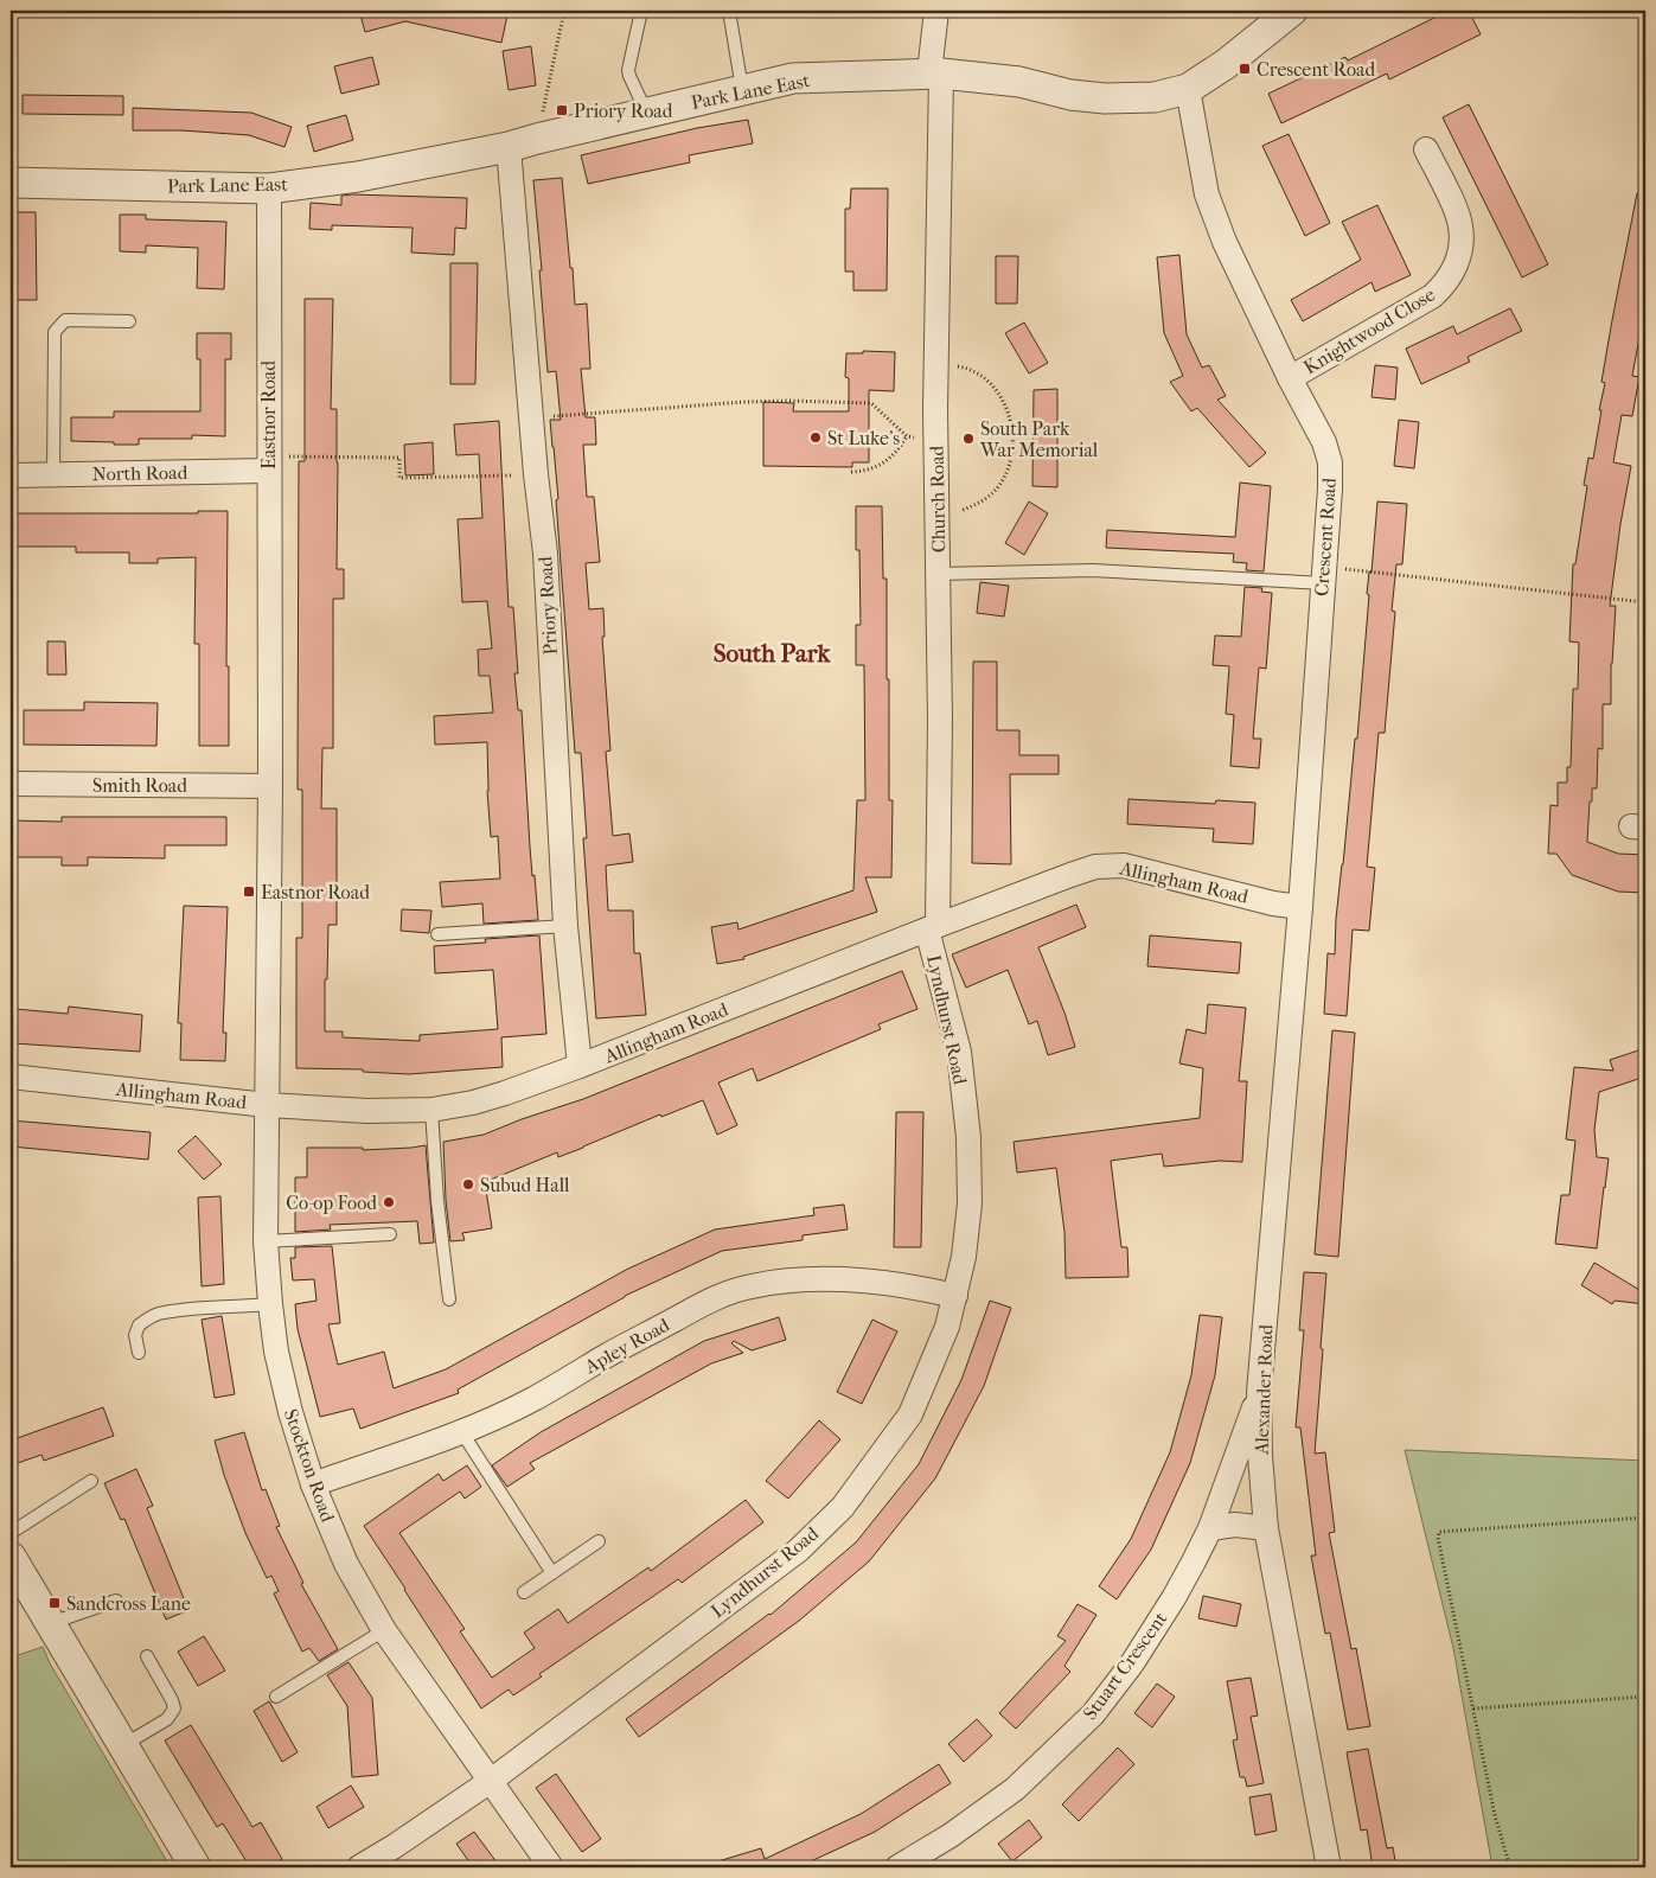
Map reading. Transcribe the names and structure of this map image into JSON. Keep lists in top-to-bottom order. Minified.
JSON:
{"streets":{"street":["Park Lane East","Knightwood Close","Eastnor Road","North Road","Church Road","Crescent Road","Priory Road","Smith Road","Allingham Road","Lyndhurst Road","Apley Road","Alexander Road","Stockton Road","Stuart Crescent"]},"crossings":[["Park Lane East","Eastnor Road"],["Park Lane East","Church Road"],["Park Lane East","Crescent Road"],["Park Lane East","Priory Road"],["Knightwood Close","Crescent Road"],["Eastnor Road","North Road"],["Eastnor Road","Smith Road"],["Eastnor Road","Allingham Road"],["Eastnor Road","Stockton Road"],["Church Road","Allingham Road"],["Church Road","Lyndhurst Road"],["Crescent Road","Allingham Road"],["Crescent Road","Alexander Road"],["Priory Road","Allingham Road"],["Allingham Road","Lyndhurst Road"],["Allingham Road","Alexander Road"],["Allingham Road","Stockton Road"],["Lyndhurst Road","Apley Road"],["Lyndhurst Road","Stockton Road"],["Apley Road","Stockton Road"],["Alexander Road","Stuart Crescent"]],"districts":["South Park"],"places":{"transit":["Crescent Road","Priory Road","Eastnor Road","Sandcross Lane"],"other":["St Luke's","South Park War Memorial","Subud Hall","Co-op Food"]}}
